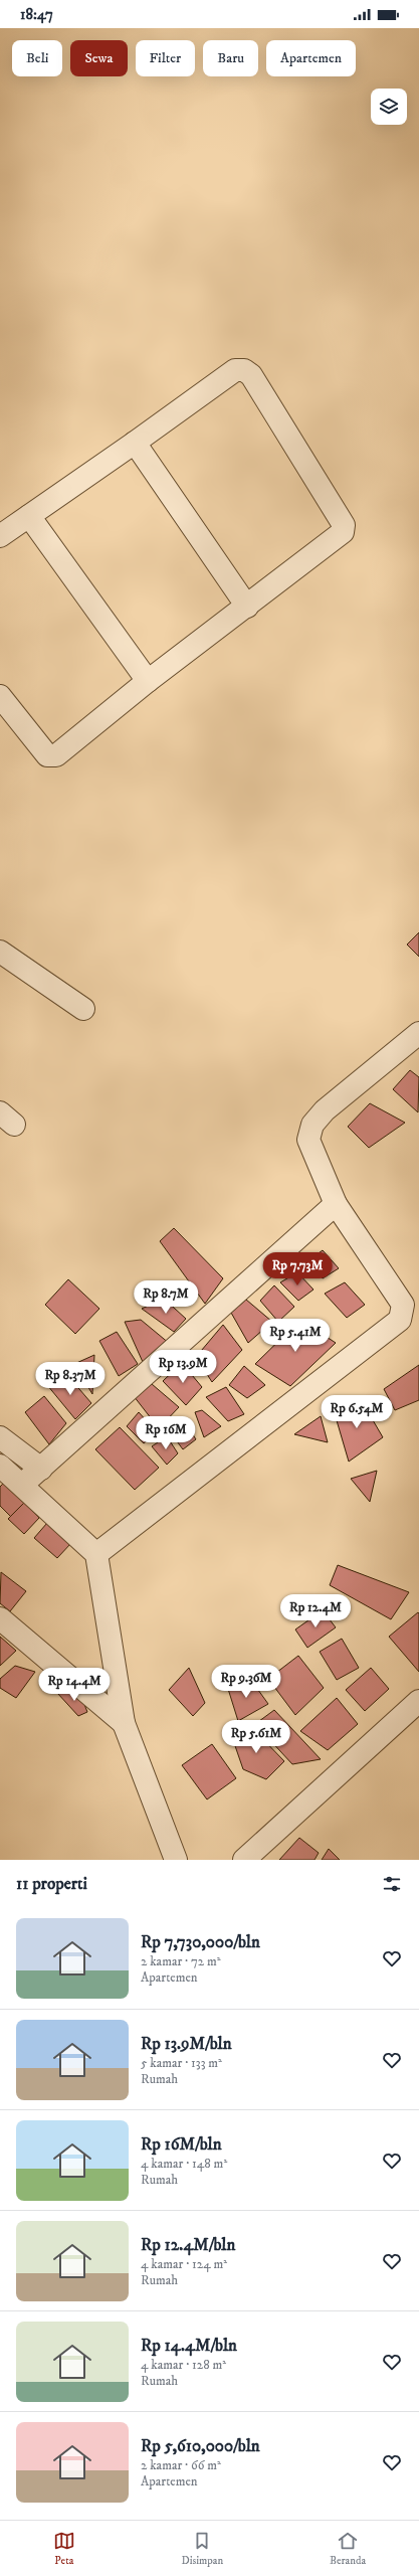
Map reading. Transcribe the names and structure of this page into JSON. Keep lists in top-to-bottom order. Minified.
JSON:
{"page":{"status":"18:47","chip":["Beli","Sewa","Filter","Baru","Apartemen"],"price":["Rp 7.73M","Rp 8.7M","Rp 5.41M","Rp 13.9M","Rp 8.37M","Rp 6.54M","Rp 16M","Rp 12.4M","Rp 9.36M","Rp 14.4M","Rp 5.61M"],"heading":"11 properti","list":[{"name":"Rp 7,730,000/bln","note":"2 kamar · 72 m² · Apartemen"},{"name":"Rp 13.9M/bln","note":"5 kamar · 133 m² · Rumah"},{"name":"Rp 16M/bln","note":"4 kamar · 148 m² · Rumah"},{"name":"Rp 12.4M/bln","note":"4 kamar · 124 m² · Rumah"},{"name":"Rp 14.4M/bln","note":"4 kamar · 128 m² · Rumah"},{"name":"Rp 5,610,000/bln","note":"2 kamar · 66 m² · Apartemen"}],"tabs":["Peta","Disimpan","Beranda"]}}
